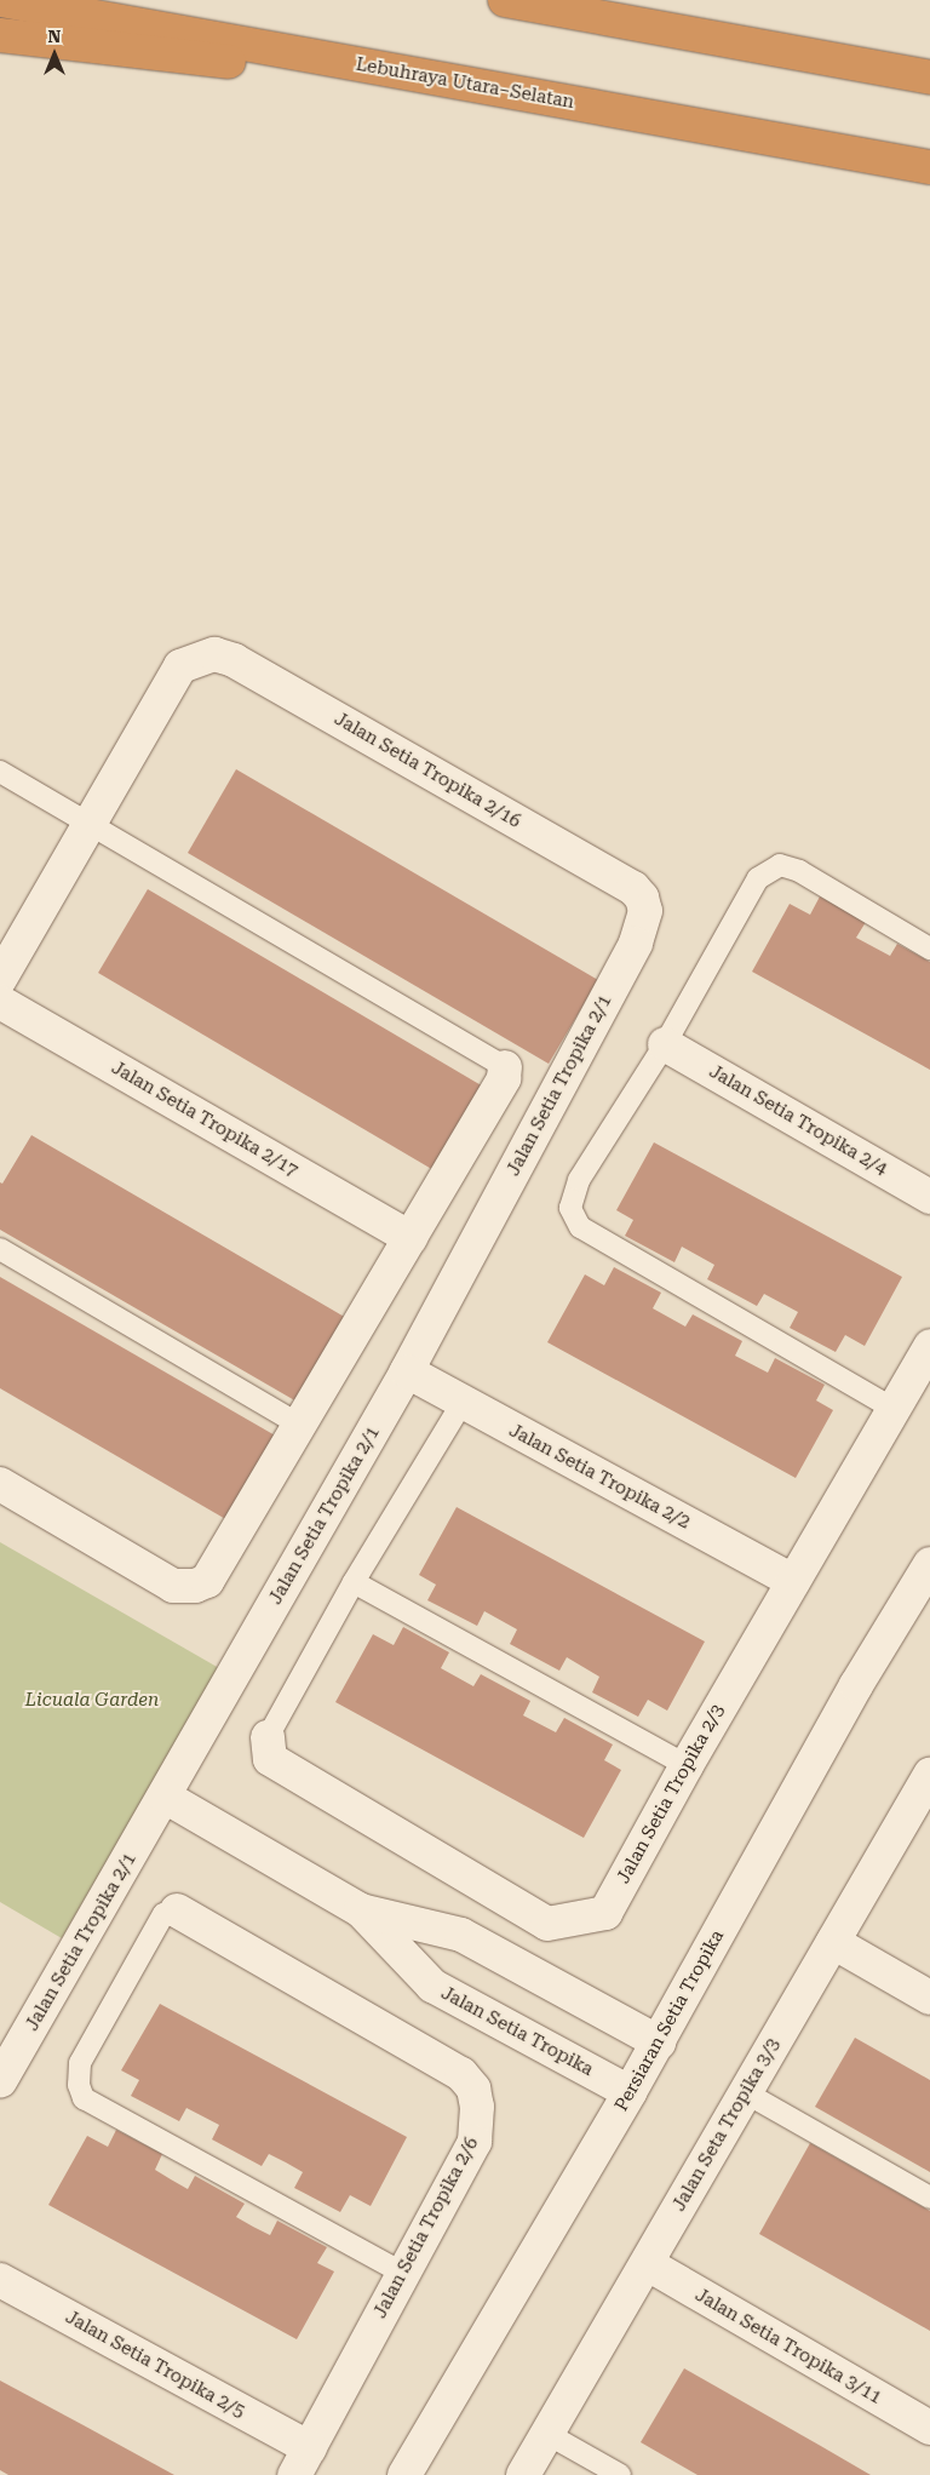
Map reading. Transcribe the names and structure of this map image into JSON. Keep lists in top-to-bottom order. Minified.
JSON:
{"streets":{"highway":["Lebuhraya Utara–Selatan"],"street":["Jalan Setia Tropika 2/16","Jalan Setia Tropika 2/1","Jalan Setia Tropika 2/17","Jalan Setia Tropika 2/4","Jalan Setia Tropika 2/2","Jalan Setia Tropika 2/3","Persiaran Setia Tropika","Jalan Setia Tropika","Jalan Seta Tropika 3/3","Jalan Setia Tropika 2/6","Jalan Setia Tropika 3/11","Jalan Setia Tropika 2/5"]},"crossings":[["Jalan Setia Tropika 2/16","Jalan Setia Tropika 2/1"],["Jalan Setia Tropika 2/1","Jalan Setia Tropika 2/2"],["Jalan Setia Tropika 2/1","Jalan Setia Tropika"],["Jalan Setia Tropika 2/2","Jalan Setia Tropika 2/3"],["Persiaran Setia Tropika","Jalan Setia Tropika"],["Jalan Seta Tropika 3/3","Jalan Setia Tropika 3/11"],["Jalan Setia Tropika 2/6","Jalan Setia Tropika 2/5"]],"parks":["Licuala Garden"],"north":"top"}
